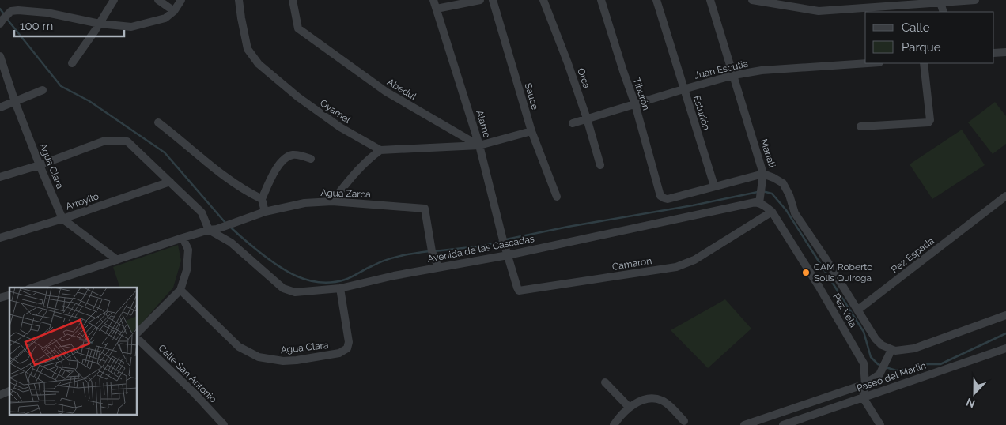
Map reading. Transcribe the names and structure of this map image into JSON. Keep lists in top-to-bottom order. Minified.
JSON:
{"streets":{"street":["Juan Escutia","Orca","Abedul","Tiburón","Sauce","Oyamel","Esturión","Alamo","Manati","Agua Clara","Agua Zarca","Arroyito","Avenida de las Cascadas","Pez Espada","Camaron","Pez Vela","Calle San Antonio","Paseo del Marlin"]},"crossings":[["Juan Escutia","Orca"],["Juan Escutia","Tiburón"],["Juan Escutia","Esturión"],["Juan Escutia","Manati"],["Abedul","Alamo"],["Tiburón","Esturión"],["Alamo","Avenida de las Cascadas"],["Alamo","Camaron"],["Manati","Pez Espada"],["Agua Clara","Arroyito"],["Agua Clara","Avenida de las Cascadas"],["Agua Zarca","Avenida de las Cascadas"],["Avenida de las Cascadas","Camaron"],["Camaron","Pez Vela"],["Pez Vela","Paseo del Marlin"]],"places":["CAM Roberto Solis Quiroga"],"legend":["Calle","Parque"],"scale_bar":"100 m","north":"bottom"}
